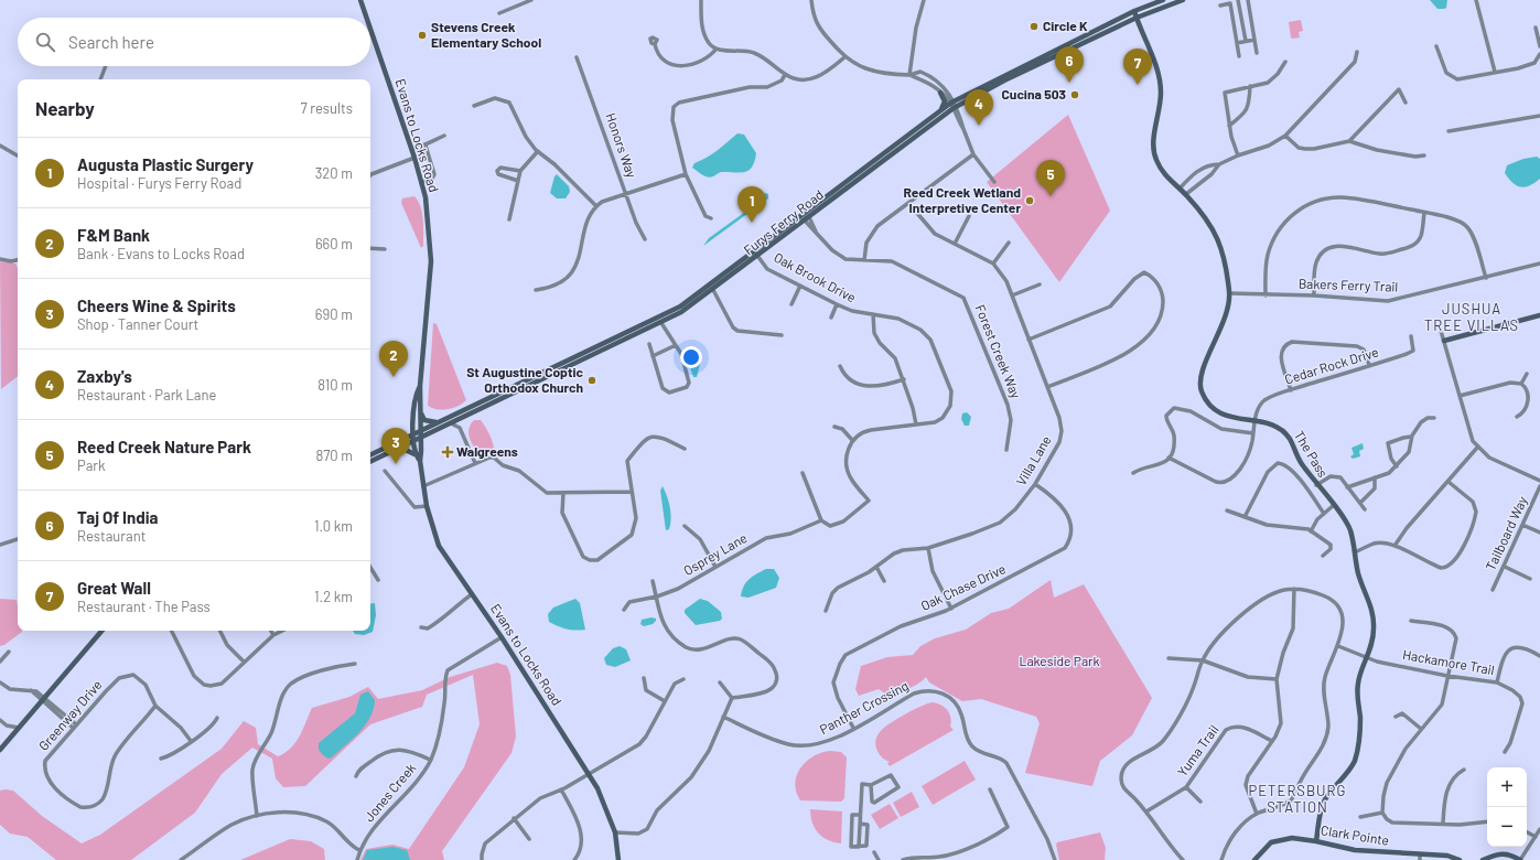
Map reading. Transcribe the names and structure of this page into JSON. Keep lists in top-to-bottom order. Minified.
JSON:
{"streets":{"street":["Evans to Locks Road","Honors Way","Furys Ferry Road","Oak Brook Drive","Bakers Ferry Trail","Forest Creek Way","Cedar Rock Drive","The Pass","Villa Lane","Tailboard Way","Osprey Lane","Oak Chase Drive","Hackamore Trail","Panther Crossing","Greenway Drive","Yuma Trail","Jones Creek","Clark Pointe"]},"crossings":[["Evans to Locks Road","Furys Ferry Road"],["Evans to Locks Road","Jones Creek"],["Furys Ferry Road","Oak Brook Drive"],["Furys Ferry Road","Forest Creek Way"],["Furys Ferry Road","The Pass"],["Bakers Ferry Trail","The Pass"],["Cedar Rock Drive","The Pass"],["The Pass","Hackamore Trail"],["The Pass","Clark Pointe"],["Villa Lane","Oak Chase Drive"],["Oak Chase Drive","Panther Crossing"]],"districts":["JUSHUA TREE VILLAS","PETERSBURG STATION"],"parks":["Lakeside Park"],"places":{"other":["Circle K","Stevens Creek Elementary School","Cucina 503","Reed Creek Wetland Interpretive Center","St Augustine Coptic Orthodox Church"],"health":["Walgreens"]},"page":{"search":"Search here","pins":["6","7","4","5","1","2","3"],"heading":["Nearby","7 results"],"list":[{"mark":"1","name":"Augusta Plastic Surgery","note":"Hospital · Furys Ferry Road","value":"320 m"},{"mark":"2","name":"F&M Bank","note":"Bank · Evans to Locks Road","value":"660 m"},{"mark":"3","name":"Cheers Wine & Spirits","note":"Shop · Tanner Court","value":"690 m"},{"mark":"4","name":"Zaxby's","note":"Restaurant · Park Lane","value":"810 m"},{"mark":"5","name":"Reed Creek Nature Park","note":"Park","value":"870 m"},{"mark":"6","name":"Taj Of India","note":"Restaurant","value":"1.0 km"},{"mark":"7","name":"Great Wall","note":"Restaurant · The Pass","value":"1.2 km"}],"map_buttons":["+","−"]}}
